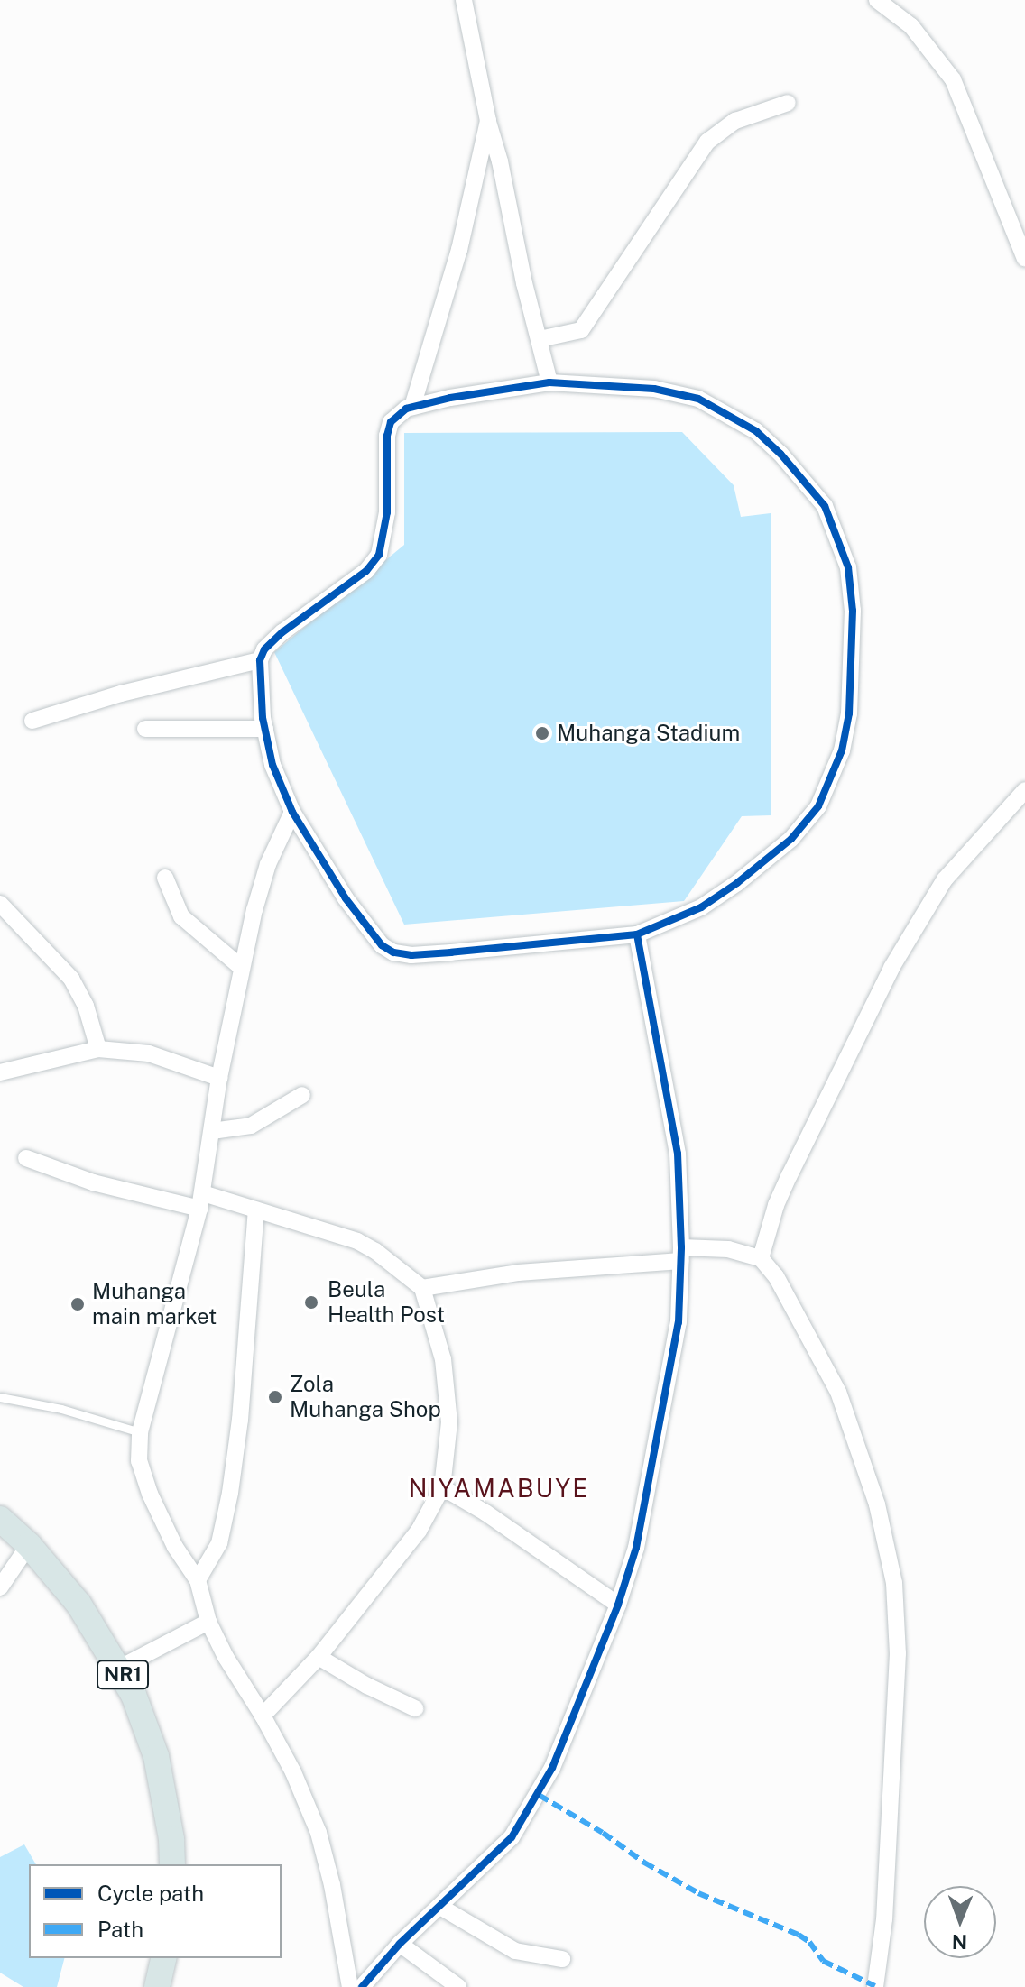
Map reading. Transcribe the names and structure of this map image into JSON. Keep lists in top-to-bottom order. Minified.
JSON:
{"streets":{"highway":["NR1"]},"districts":["NIYAMABUYE"],"places":["Muhanga Stadium","Beula Health Post","Muhanga main market","Zola Muhanga Shop"],"legend":["Cycle path","Path"],"north":"bottom"}
